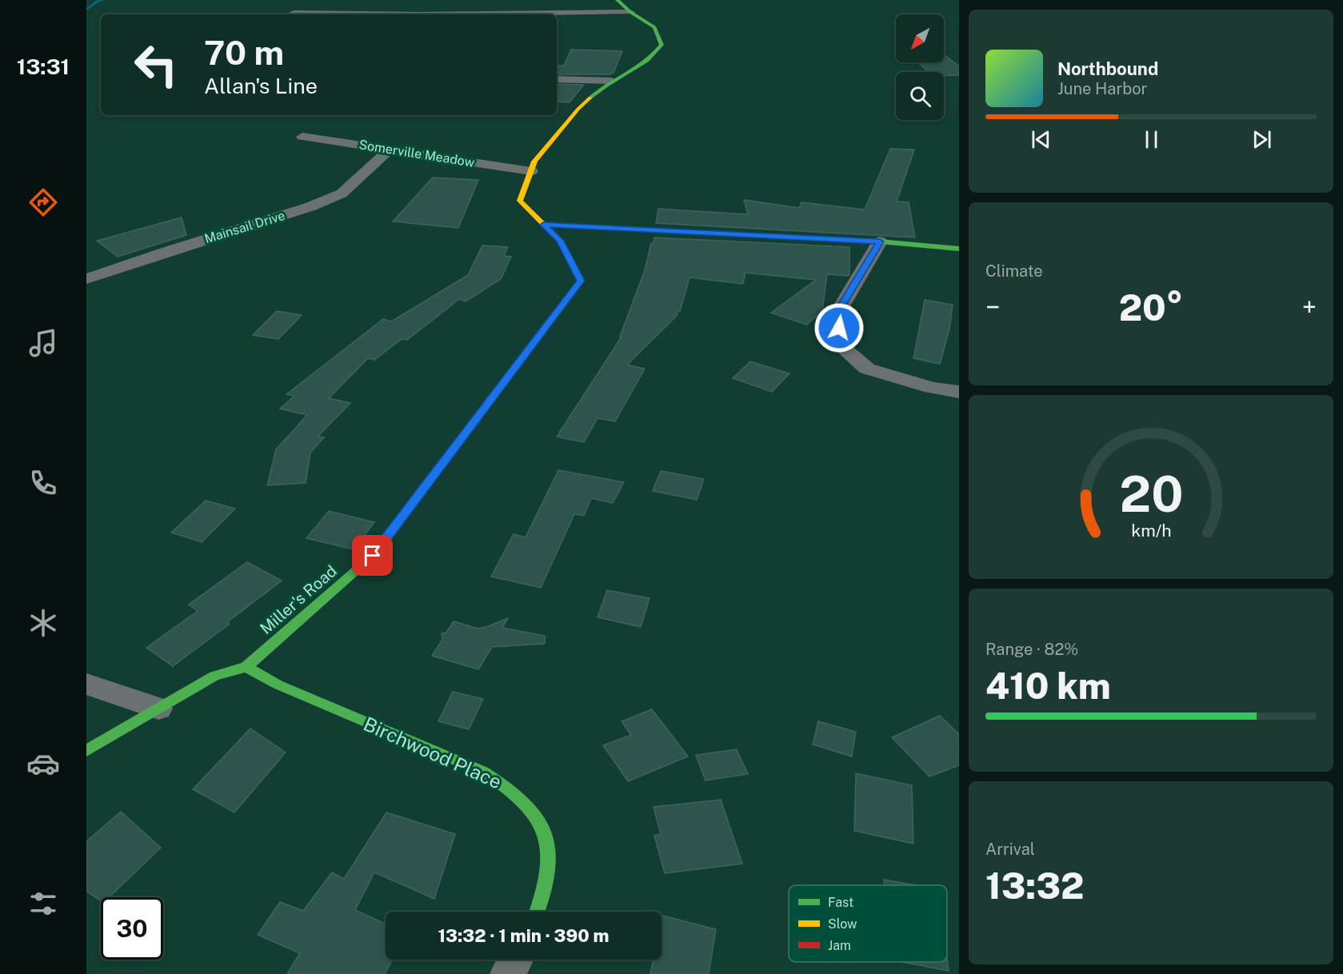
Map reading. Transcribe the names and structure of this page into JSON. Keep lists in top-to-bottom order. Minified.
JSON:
{"streets":{"street":["Somerville Meadow","Mainsail Drive","Miller's Road","Birchwood Place"]},"crossings":[["Somerville Meadow","Mainsail Drive"],["Somerville Meadow","Miller's Road"],["Miller's Road","Birchwood Place"]],"legend":["Fast","Slow","Jam"],"north":"bottom left","page":{"tabs":"13:31","turn":["70 m","Allan's Line"],"song":["Northbound","June Harbor"],"tile":["Climate",["Range · 82%","410 km"],["Arrival","13:32"]],"heat":["−","20°","+"],"limit":"30","trip":"13:32 · 1 min · 390 m","gauge":["20","km/h"]}}
